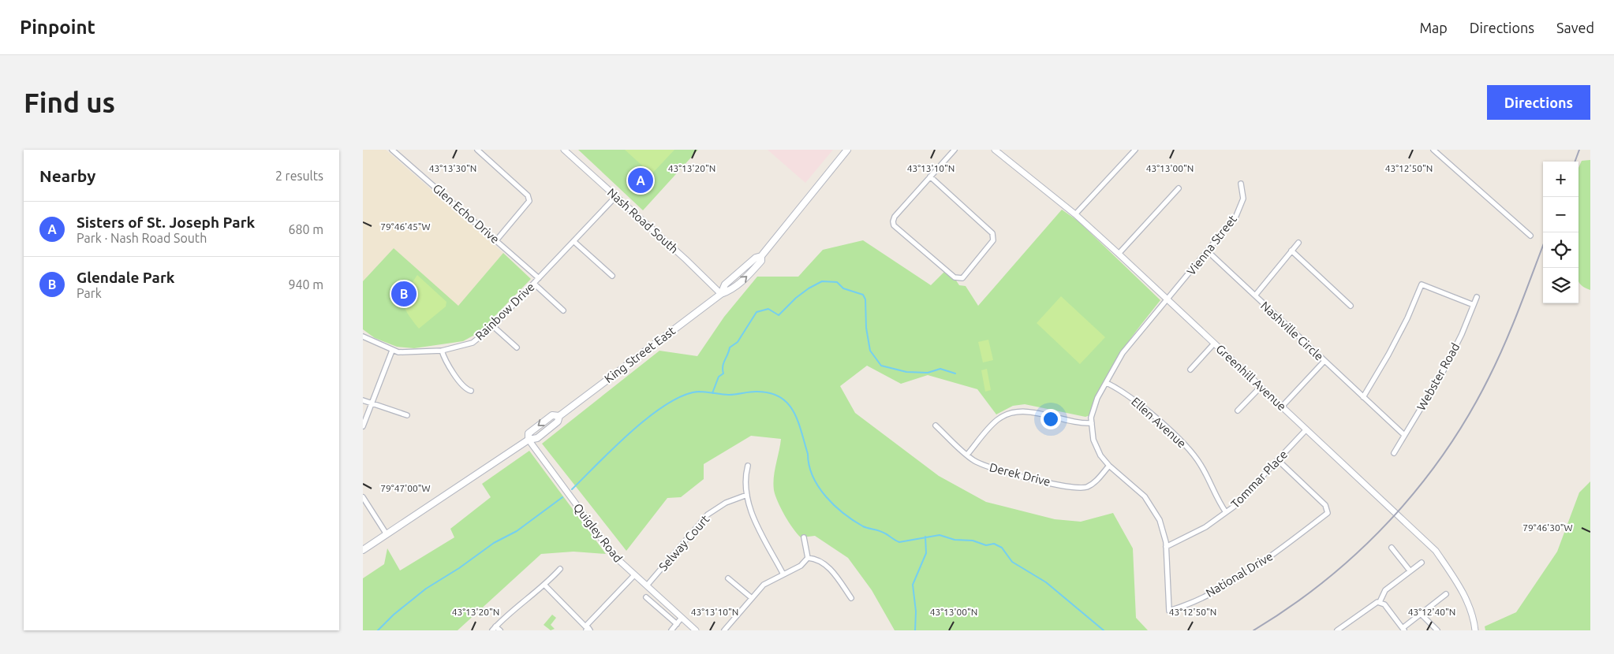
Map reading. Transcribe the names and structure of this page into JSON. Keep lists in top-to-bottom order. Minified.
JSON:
{"streets":{"main road":["King Street East"],"street":["Glen Echo Drive","Nash Road South","Vienna Street","Rainbow Drive","Nashville Circle","Webster Road","Greenhill Avenue","Ellen Avenue","Derek Drive","Tommar Place","Quigley Road","Selway Court","National Drive"]},"crossings":[["Glen Echo Drive","Rainbow Drive"],["Nash Road South","Rainbow Drive"],["Nash Road South","King Street East"],["Vienna Street","Greenhill Avenue"],["Vienna Street","National Drive"],["Nashville Circle","Webster Road"],["King Street East","Quigley Road"],["Greenhill Avenue","Tommar Place"],["Greenhill Avenue","National Drive"],["Ellen Avenue","Tommar Place"],["Ellen Avenue","National Drive"],["Derek Drive","National Drive"],["Tommar Place","National Drive"],["Quigley Road","Selway Court"]],"page":{"header":"Pinpoint","nav":["Map","Directions","Saved"],"buttons":"Directions","title":"Find us","heading":["Nearby","2 results"],"map_buttons":["+","−"],"pins":["A","B"],"list":[{"mark":"A","name":"Sisters of St. Joseph Park","note":"Park · Nash Road South","value":"680 m"},{"mark":"B","name":"Glendale Park","note":"Park","value":"940 m"}]},"coordinates":["43°13'30\"N","43°13'20\"N","43°13'10\"N","43°13'00\"N","43°12'50\"N","79°46'45\"W","79°47'00\"W","79°46'30\"W","43°12'40\"N"]}
